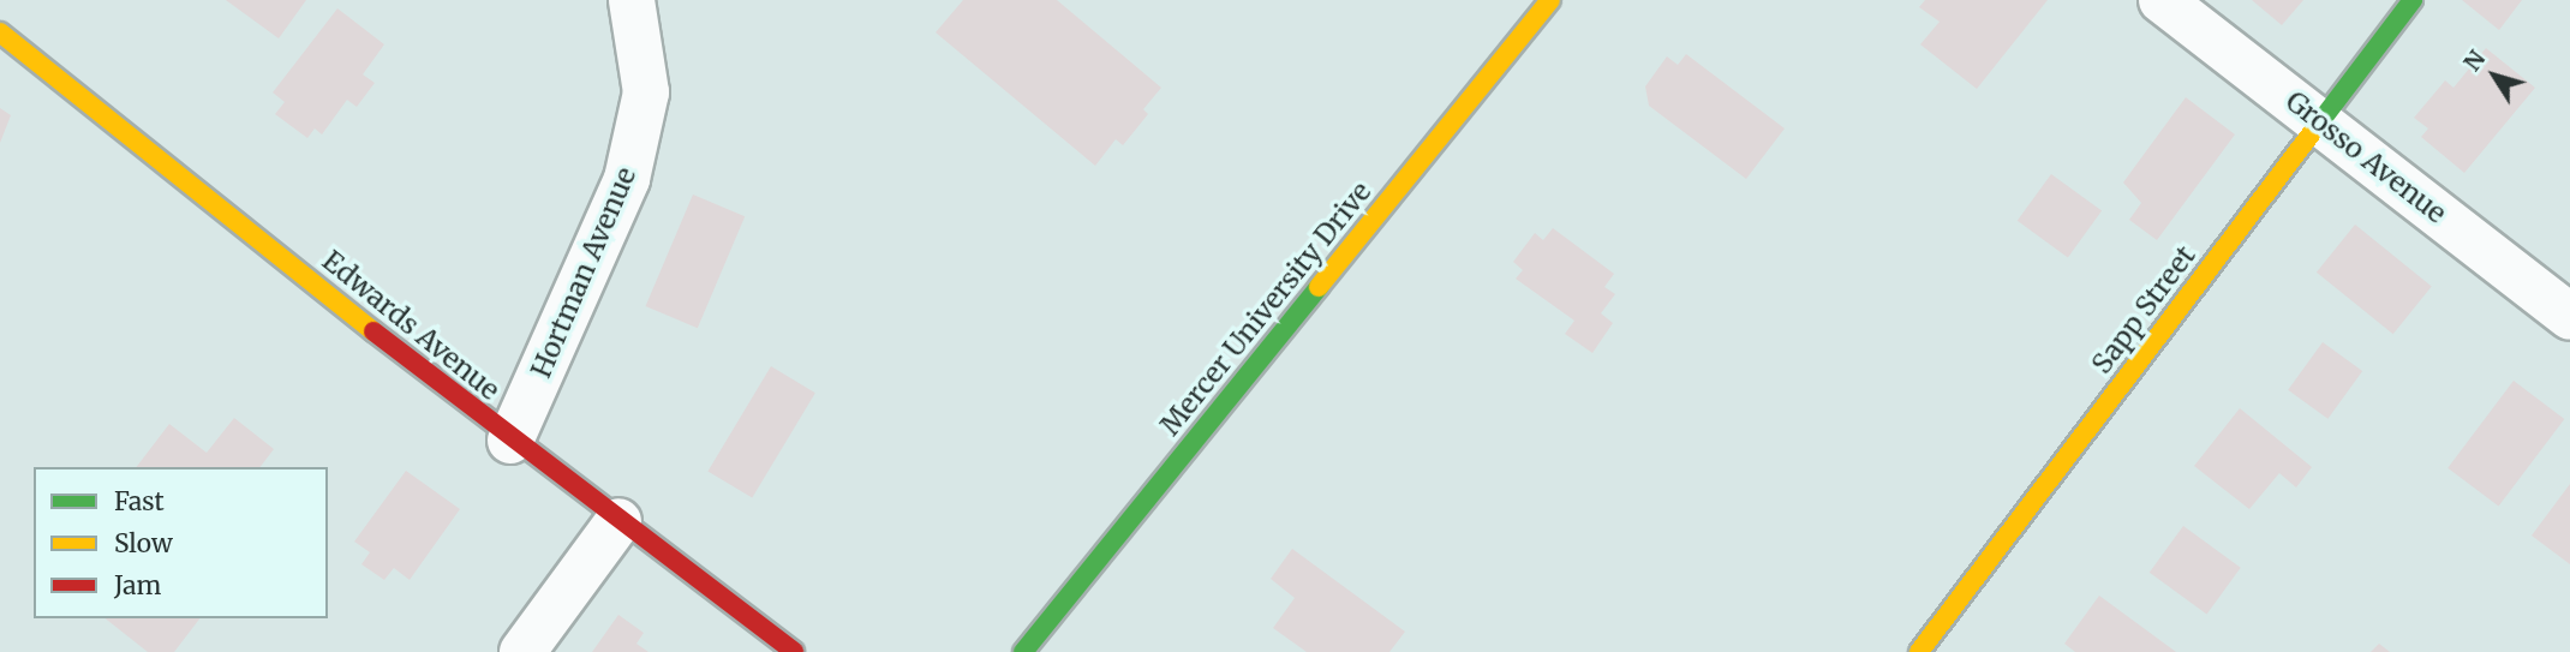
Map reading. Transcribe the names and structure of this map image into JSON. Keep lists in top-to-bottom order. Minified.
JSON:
{"streets":{"street":["Grosso Avenue","Hortman Avenue","Mercer University Drive","Sapp Street","Edwards Avenue"]},"crossings":[["Grosso Avenue","Sapp Street"],["Hortman Avenue","Edwards Avenue"]],"legend":["Fast","Slow","Jam"],"north":"top left"}
